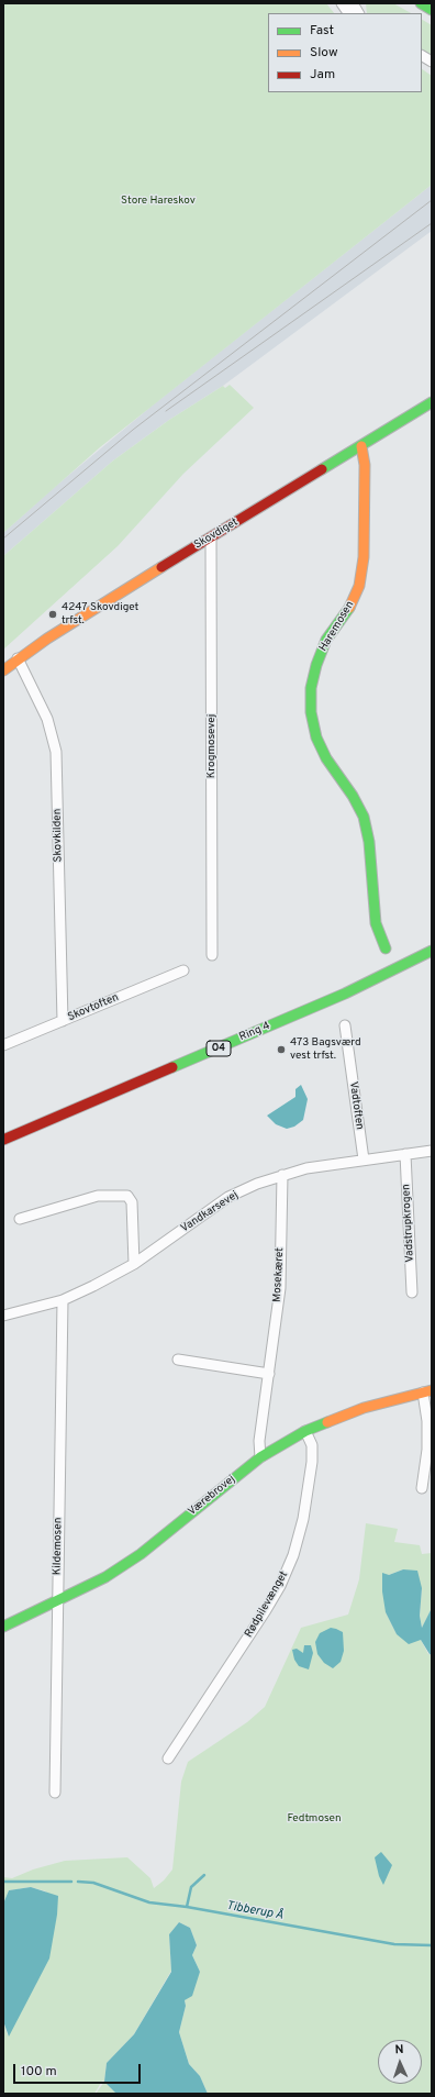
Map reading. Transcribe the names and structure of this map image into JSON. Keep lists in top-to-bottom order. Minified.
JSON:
{"streets":{"street":["Skovdiget","Haremosen","Krogmosevej","Skovkilden","Skovtoften","Ring 4","O4","Vadtoften","Vandkarsevej","Vadstrupkrogen","Mosekæret","Værebrovej","Kildemosen","Rødpilevænget"]},"crossings":[["Skovdiget","Haremosen"],["Skovdiget","Krogmosevej"],["Skovdiget","Skovkilden"],["Skovkilden","Skovtoften"],["Vadtoften","Vandkarsevej"],["Vandkarsevej","Vadstrupkrogen"],["Vandkarsevej","Mosekæret"],["Vandkarsevej","Kildemosen"],["Mosekæret","Værebrovej"],["Værebrovej","Kildemosen"],["Værebrovej","Rødpilevænget"]],"water":["Tibberup Å"],"parks":["Store Hareskov","Fedtmosen"],"places":["4247 Skovdiget trfst.","473 Bagsværd vest trfst."],"legend":["Fast","Slow","Jam"],"scale_bar":"100 m","north":"top"}
